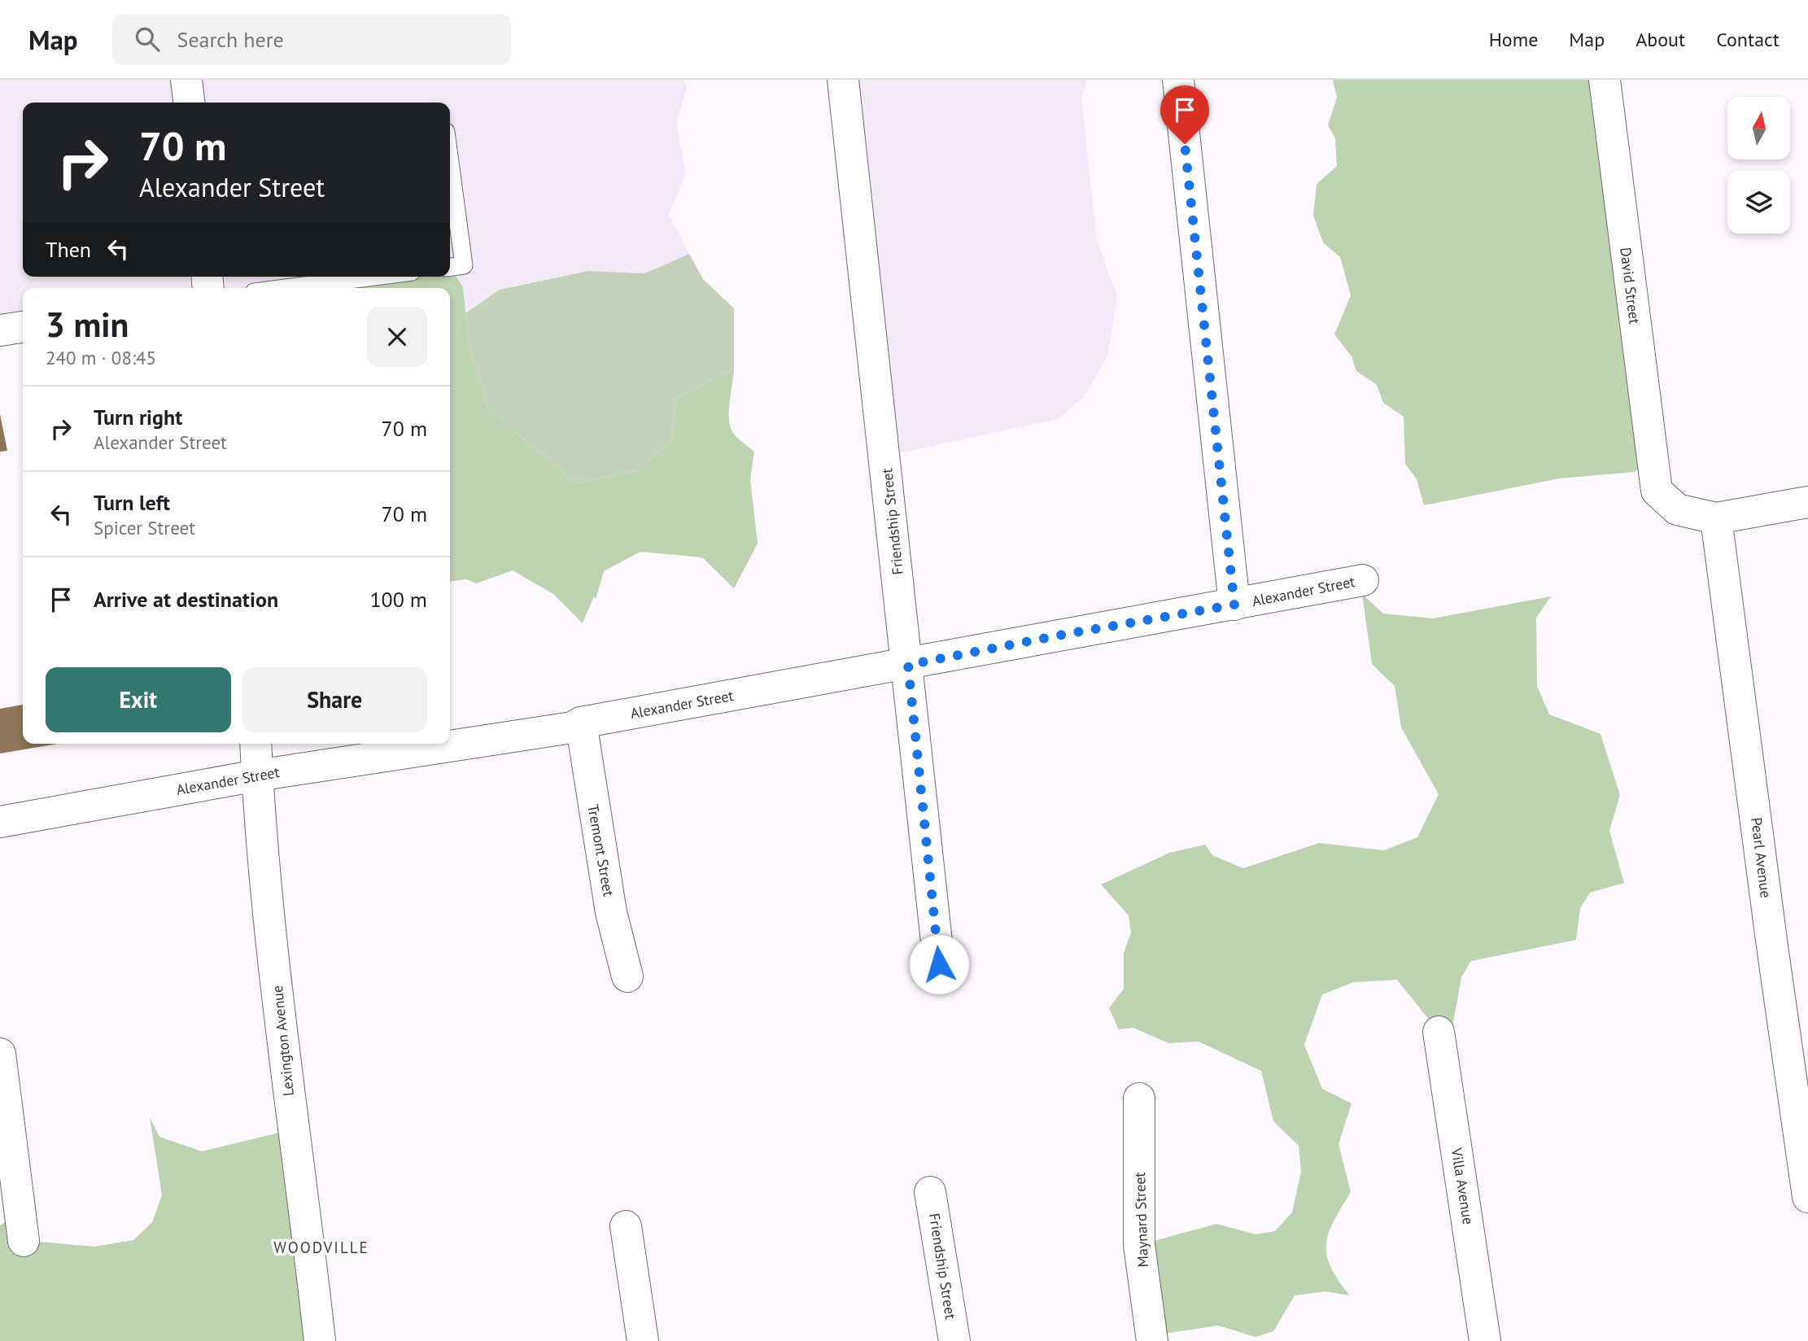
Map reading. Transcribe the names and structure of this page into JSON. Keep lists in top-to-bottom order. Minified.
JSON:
{"streets":{"street":["David Street","Friendship Street","Alexander Street","Tremont Street","Pearl Avenue","Lexington Avenue","Villa Avenue","Maynard Street"]},"crossings":[["David Street","Pearl Avenue"],["Friendship Street","Alexander Street"],["Alexander Street","Tremont Street"],["Alexander Street","Lexington Avenue"]],"districts":["WOODVILLE"],"north":"top","page":{"header":"Map","search":"Search here","nav":["Home","Map","About","Contact"],"turn":["70 m","Alexander Street"],"then":"Then","heading":["3 min","240 m · 08:45"],"list":[{"name":"Turn right","note":"Alexander Street","value":"70 m"},{"name":"Turn left","note":"Spicer Street","value":"70 m"},{"name":"Arrive at destination","value":"100 m"}],"buttons":["Exit","Share"]}}
